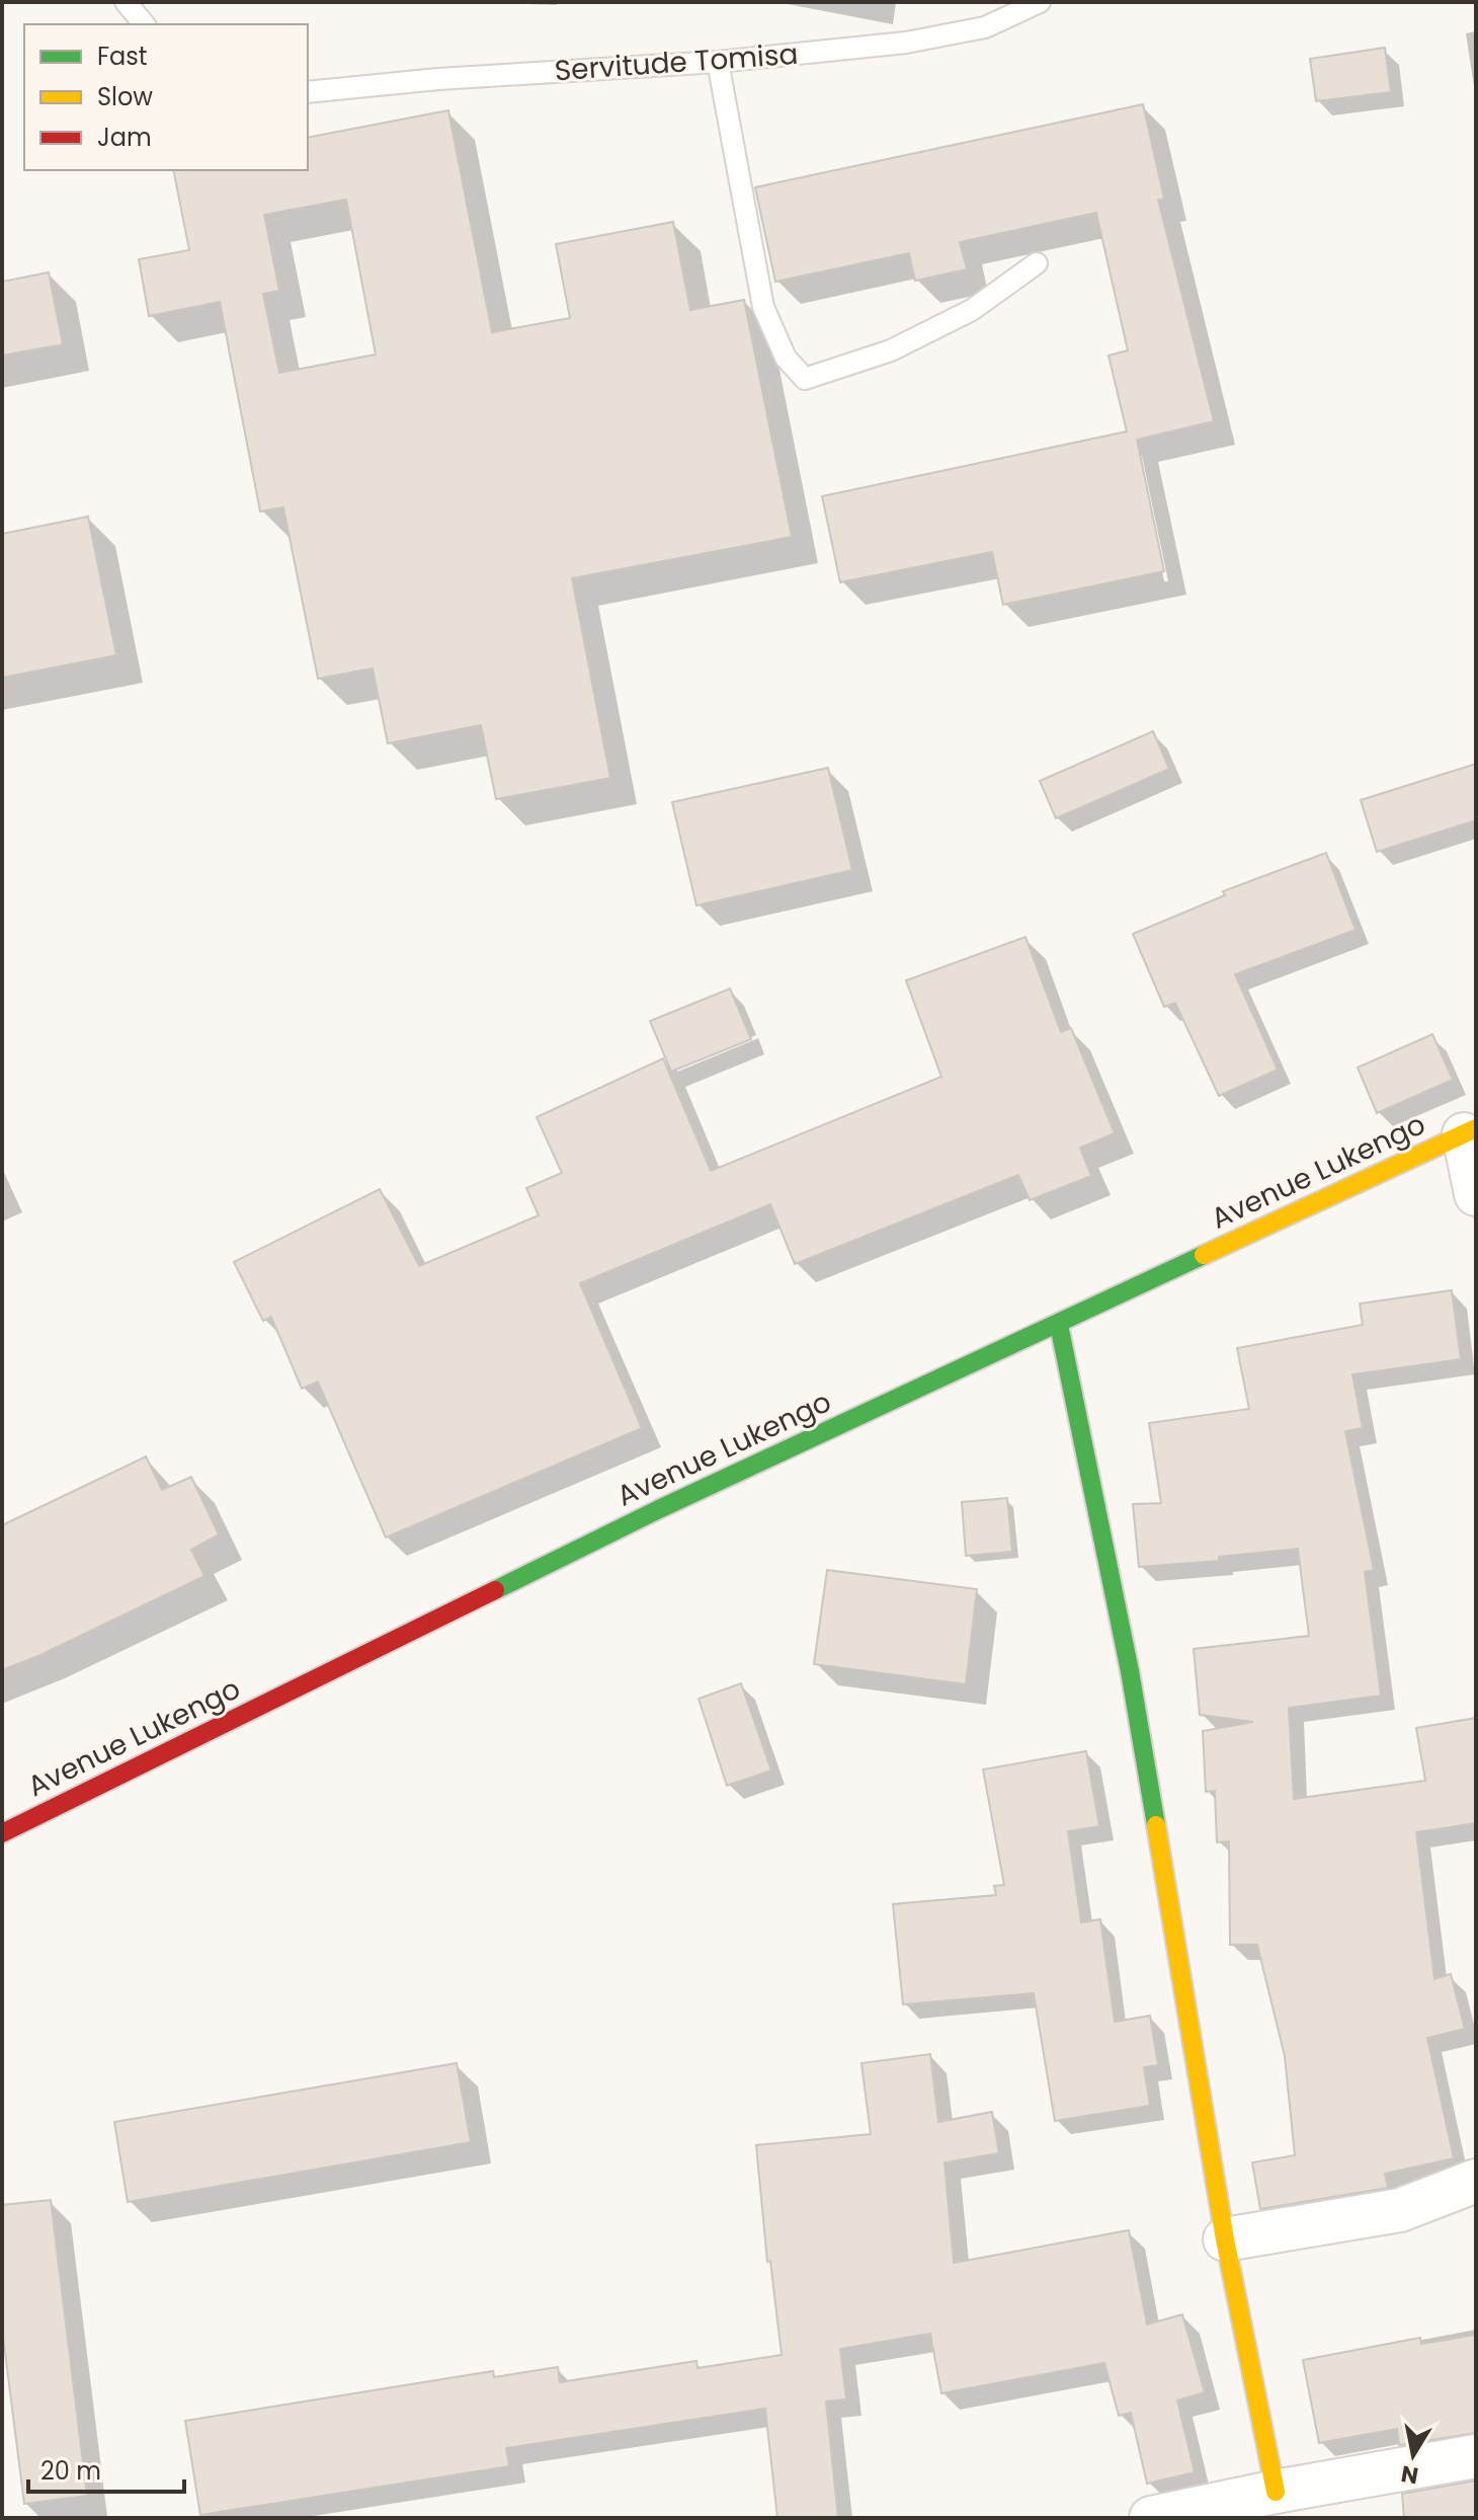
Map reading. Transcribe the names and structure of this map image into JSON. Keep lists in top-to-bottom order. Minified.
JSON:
{"streets":{"street":["Avenue Lukengo"],"lane":["Servitude Tomisa"]},"legend":["Fast","Slow","Jam"],"scale_bar":"20 m","north":"bottom"}
